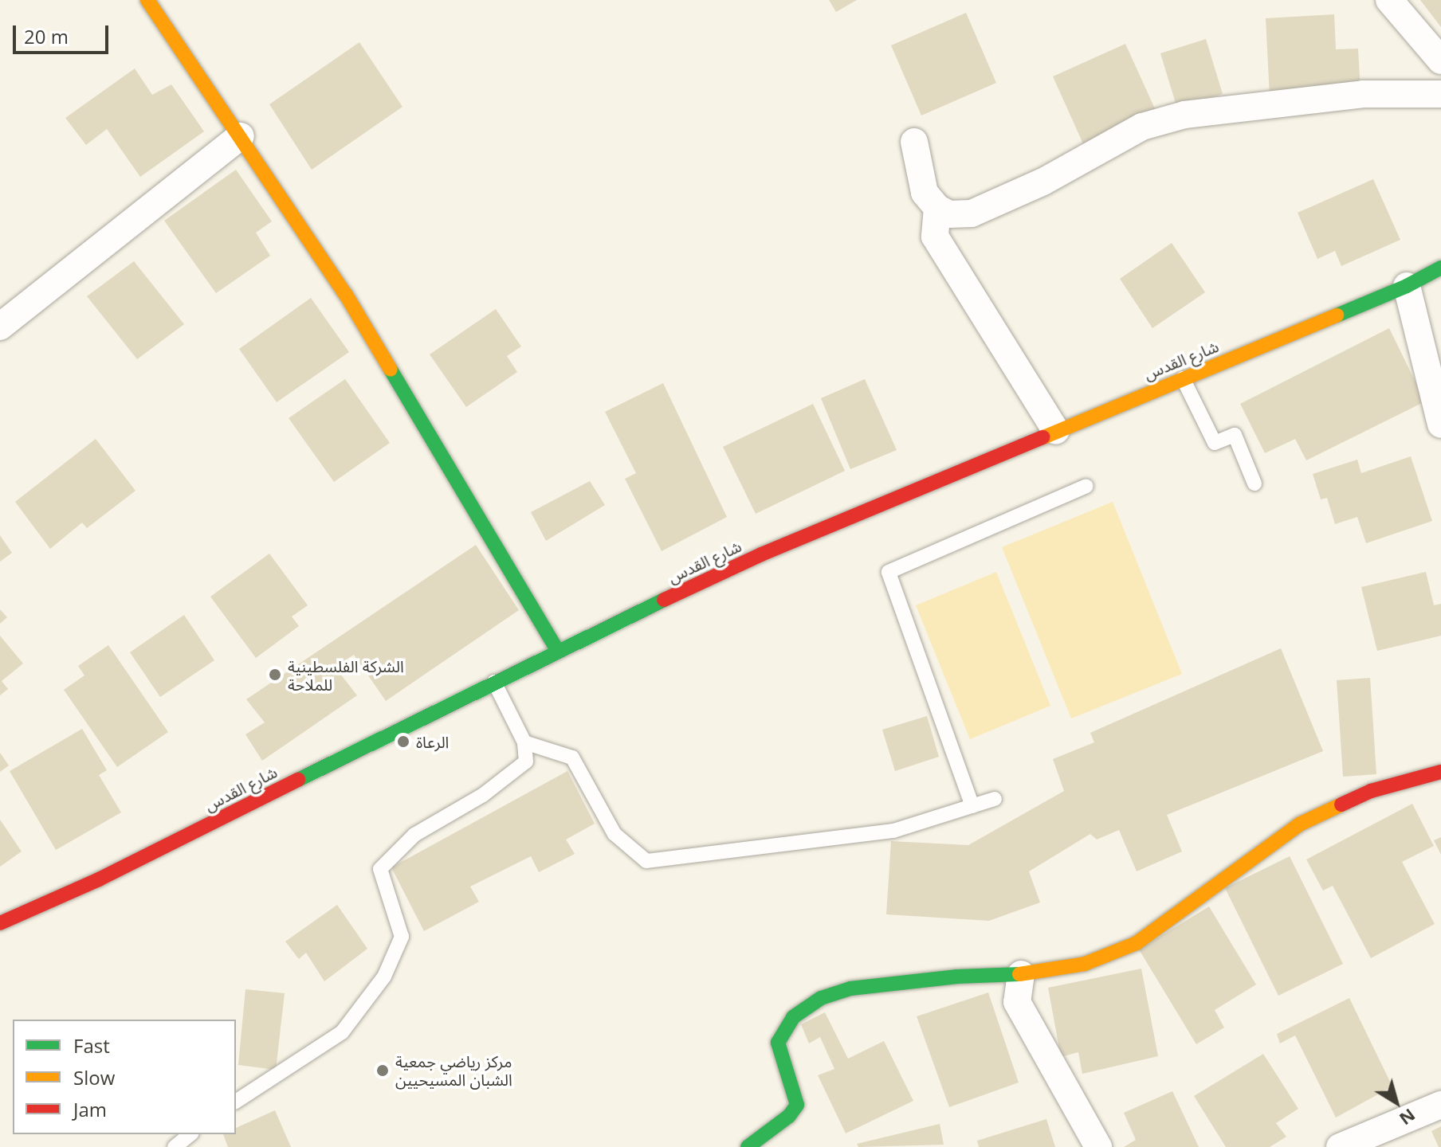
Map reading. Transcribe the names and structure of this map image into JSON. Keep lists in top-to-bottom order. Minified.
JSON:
{"streets":{"street":["شارع القدس"]},"places":["الشركة الفلسطينية للملاحة","الرعاة","مركز رياضي جمعية الشبان المسيحيين"],"legend":["Fast","Slow","Jam"],"scale_bar":"20 m","north":"bottom right"}
